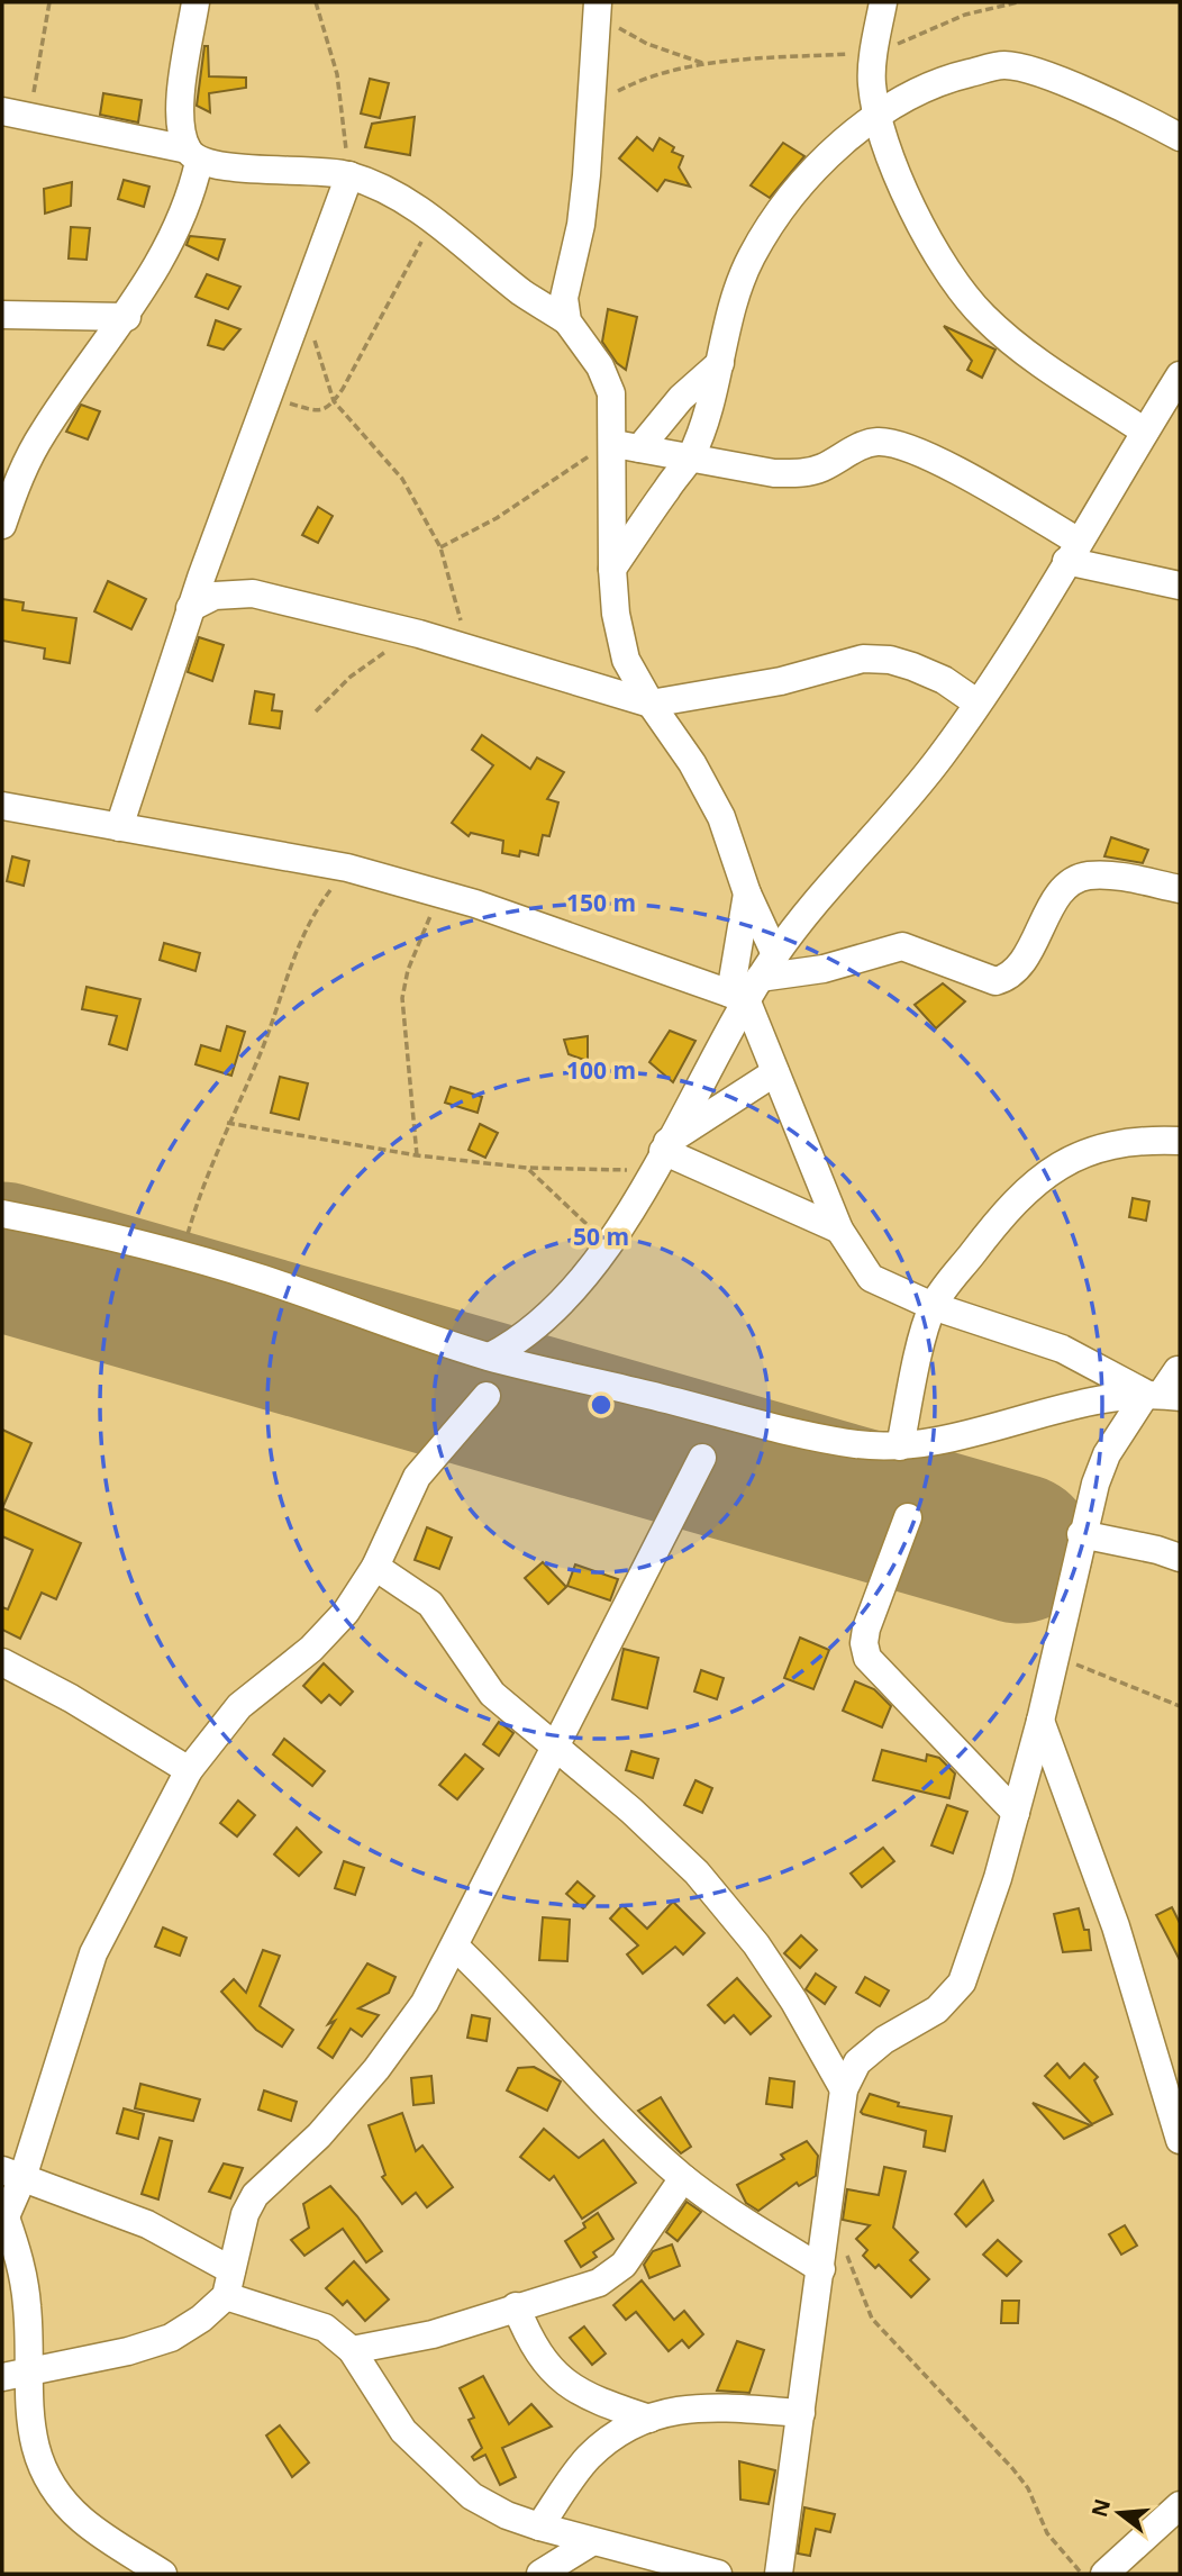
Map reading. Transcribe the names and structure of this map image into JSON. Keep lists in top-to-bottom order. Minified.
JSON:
{"north":"left","rings":["150 m","100 m","50 m"]}
